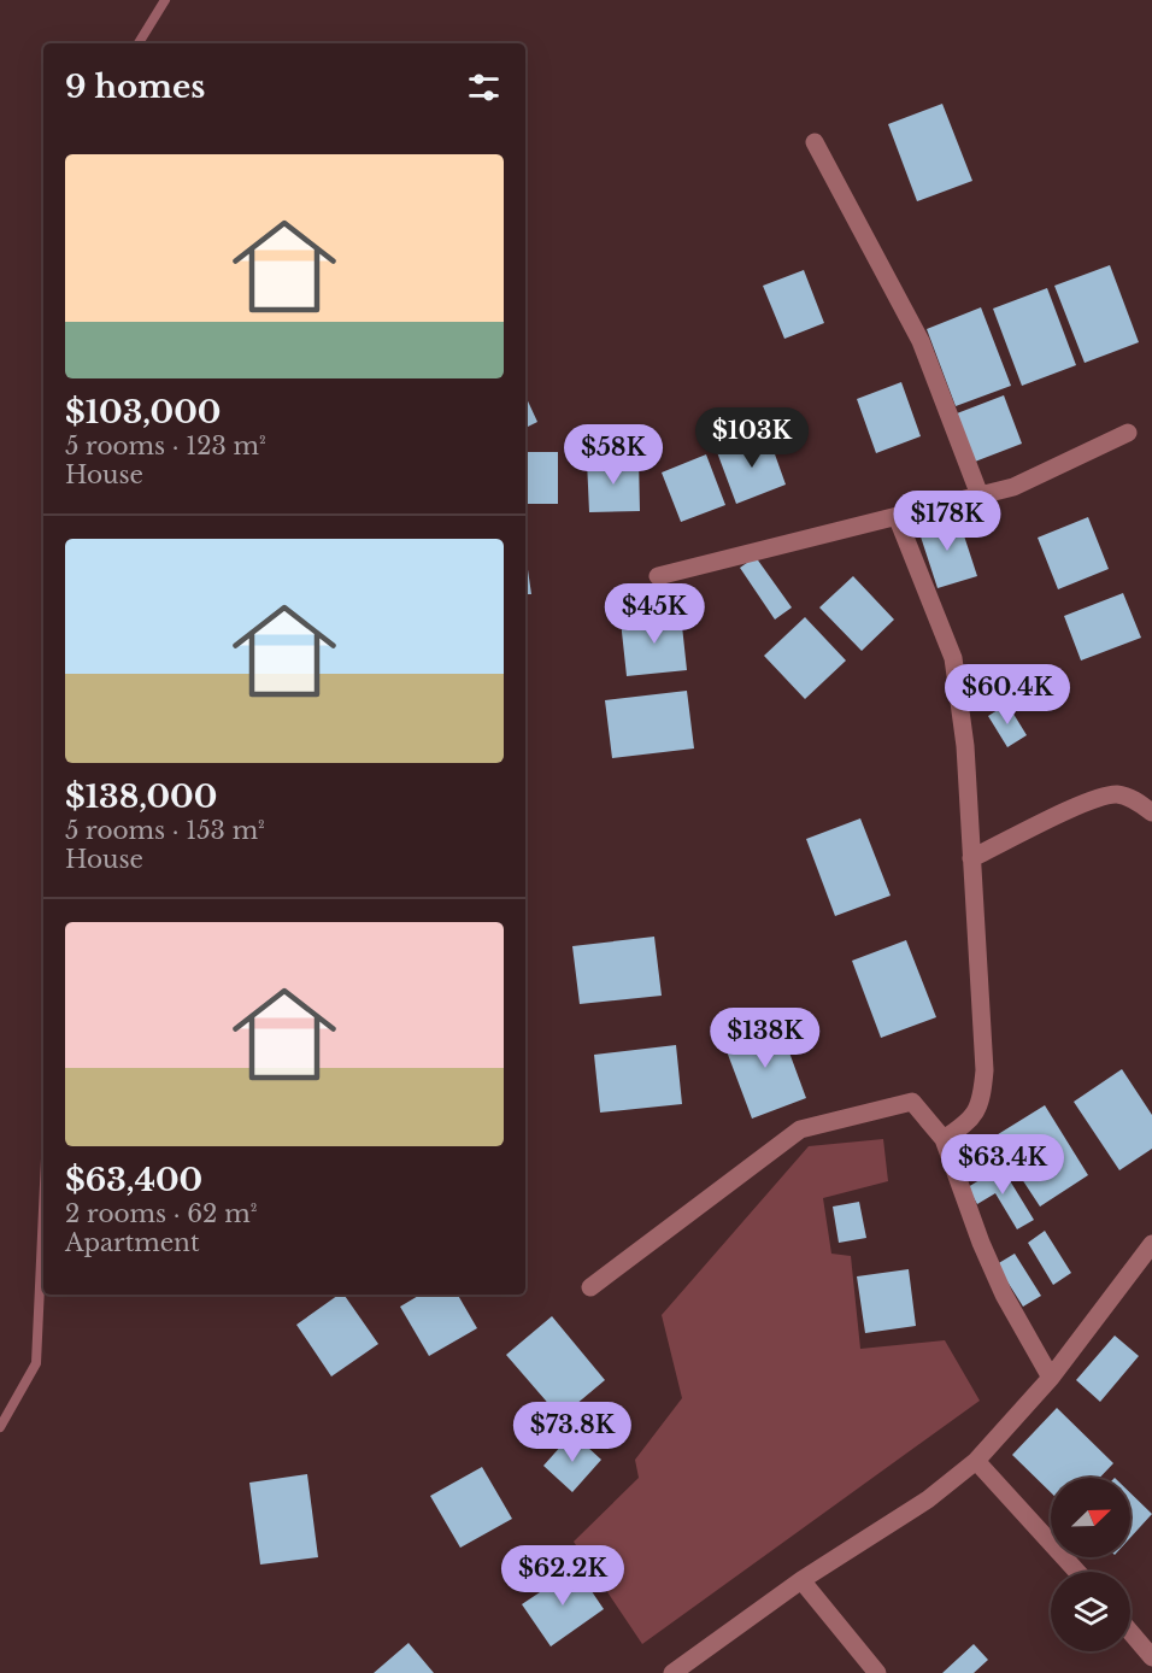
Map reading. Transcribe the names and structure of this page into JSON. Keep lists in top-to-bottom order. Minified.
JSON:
{"north":"top right","page":{"heading":"9 homes","list":[{"name":"$103,000","note":"5 rooms · 123 m² · House"},{"name":"$138,000","note":"5 rooms · 153 m² · House"},{"name":"$63,400","note":"2 rooms · 62 m² · Apartment"}],"price":["$103K","$58K","$178K","$45K","$60.4K","$138K","$63.4K","$73.8K","$62.2K"]}}
